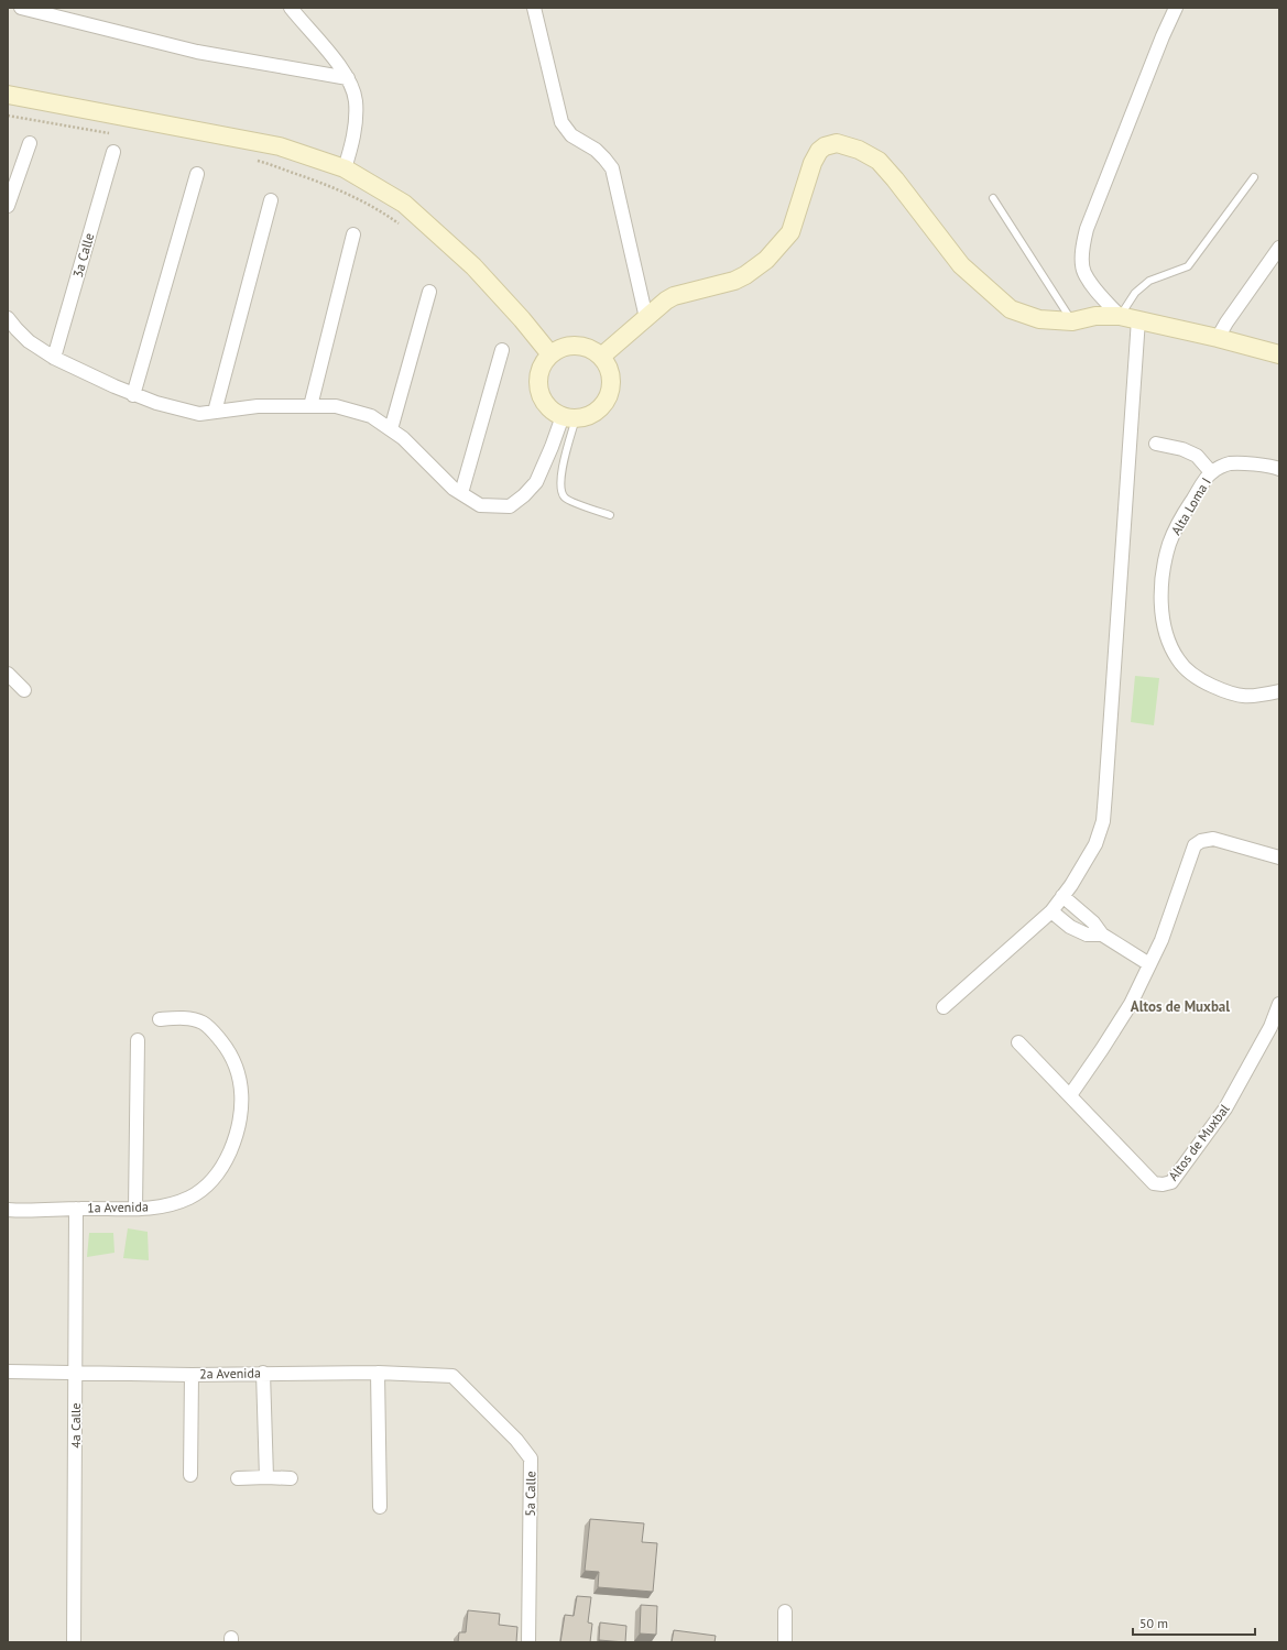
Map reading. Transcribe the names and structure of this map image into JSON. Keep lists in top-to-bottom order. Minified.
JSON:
{"streets":{"street":["3a Calle","Alta Loma I","Altos de Muxbal","1a Avenida","2a Avenida","4a Calle","5a Calle"]},"crossings":[["1a Avenida","4a Calle"],["2a Avenida","4a Calle"],["2a Avenida","5a Calle"]],"districts":["Altos de Muxbal"],"scale_bar":"50 m"}
